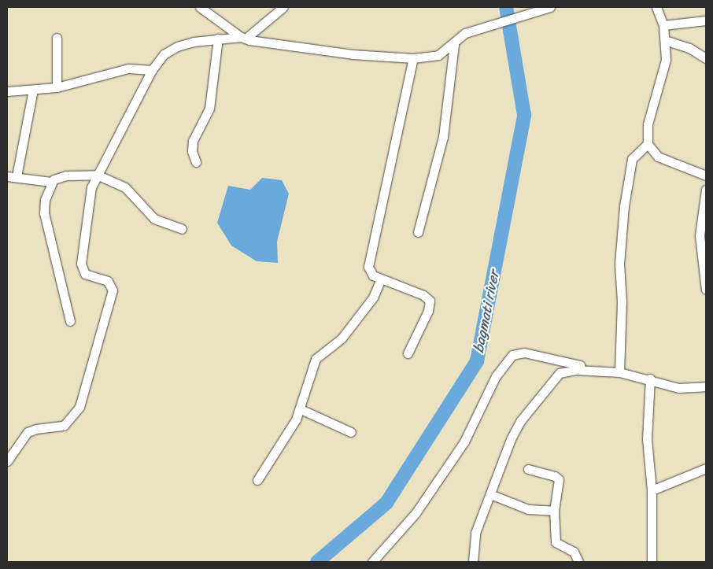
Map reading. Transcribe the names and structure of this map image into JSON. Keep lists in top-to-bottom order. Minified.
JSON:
{"water":["bagmati river"]}
